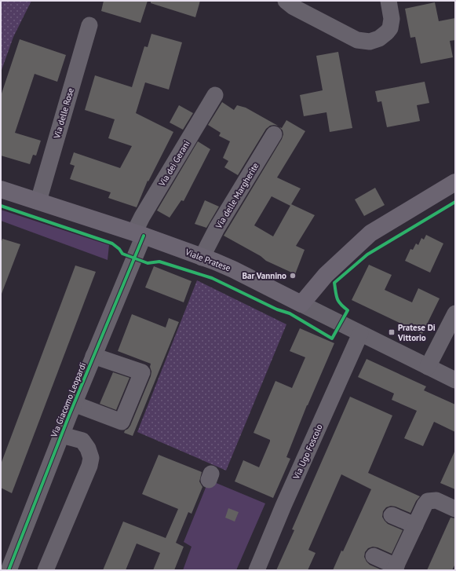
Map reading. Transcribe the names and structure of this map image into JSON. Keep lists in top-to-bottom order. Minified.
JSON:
{"streets":{"main road":["Viale Pratese"],"street":["Via delle Rose","Via dei Gerani","Via delle Margherite","Via Giacomo Leopardi","Via Ugo Foscolo"]},"crossings":[["Via delle Rose","Viale Pratese"],["Via dei Gerani","Viale Pratese"],["Via dei Gerani","Via Giacomo Leopardi"],["Via delle Margherite","Viale Pratese"],["Viale Pratese","Via Giacomo Leopardi"],["Viale Pratese","Via Ugo Foscolo"]],"places":{"other":["Bar Vannino"],"transit":["Pratese Di Vittorio"]}}
